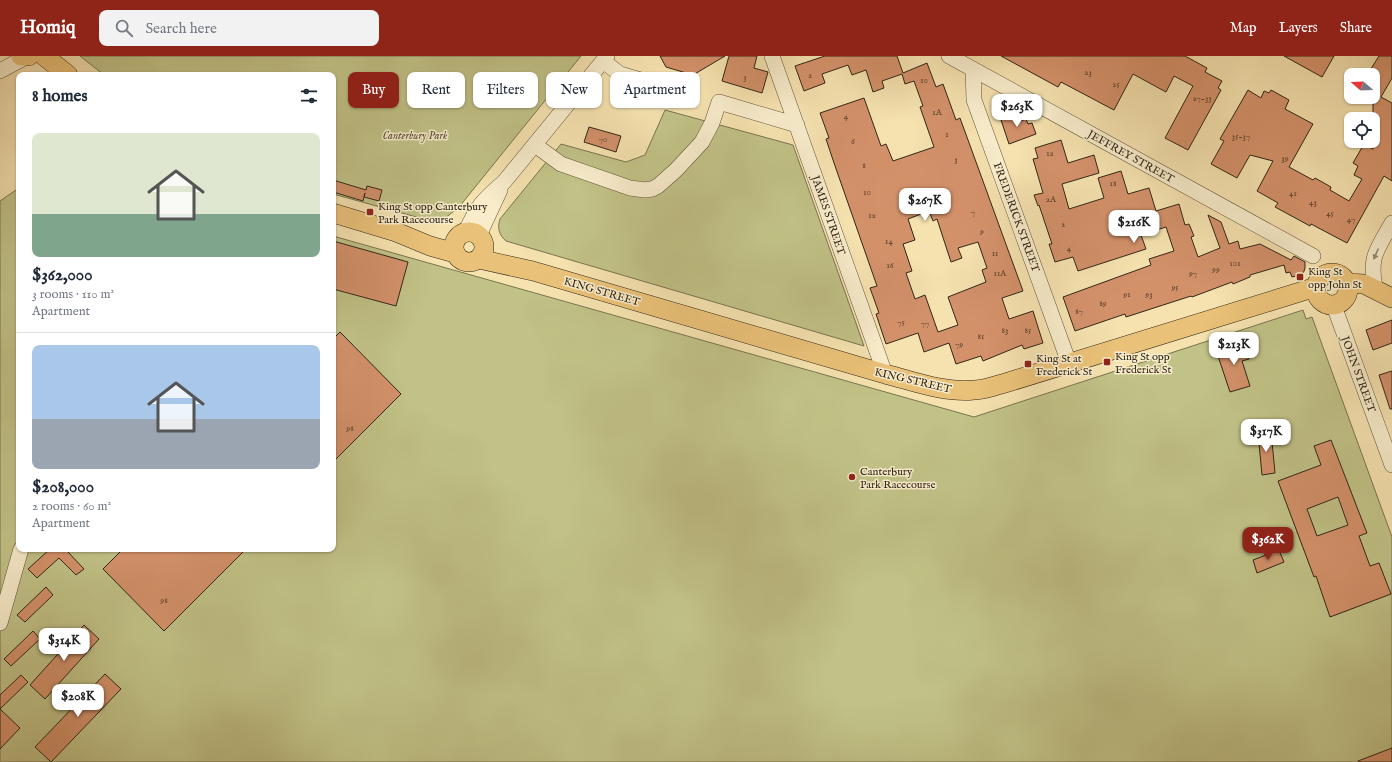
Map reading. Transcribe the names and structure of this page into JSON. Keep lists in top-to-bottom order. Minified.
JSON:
{"streets":{"main road":["KING STREET"],"street":["JEFFREY STREET","JAMES STREET","FREDERICK STREET","JOHN STREET"]},"crossings":[["JEFFREY STREET","FREDERICK STREET"],["JAMES STREET","KING STREET"],["FREDERICK STREET","KING STREET"],["KING STREET","JOHN STREET"]],"parks":["Canterbury Park"],"places":{"transit":["King St opp Canterbury Park Racecourse","King St opp John St","King St opp Frederick St","King St at Frederick St"],"other":["Canterbury Park Racecourse"]},"house_numbers":["23","2","3","10","25","27-33","1A","4","1","35-37","70","6","12","39","3","8","18","10","41","2A","43","7","45","12","47","2","9","14","4","11","101","16","99","11A","97","95","91","93","89","87","75","77","83","85","81","79","98","98"],"north":"left","page":{"header":"Homiq","search":"Search here","nav":["Map","Layers","Share"],"chip":["Buy","Rent","Filters","New","Apartment"],"heading":"8 homes","price":["$263K","$267K","$216K","$213K","$317K","$362K","$314K","$208K"],"list":[{"name":"$362,000","note":"3 rooms · 110 m² · Apartment"},{"name":"$208,000","note":"2 rooms · 60 m² · Apartment"}]}}
